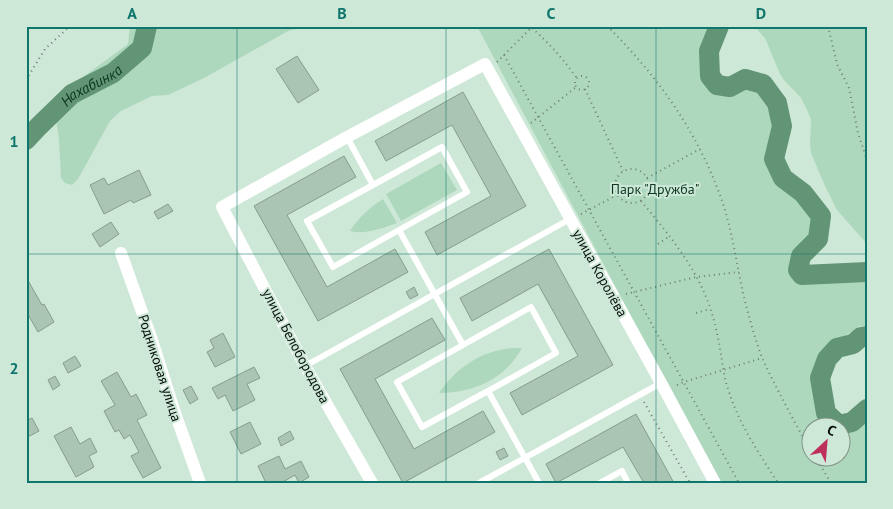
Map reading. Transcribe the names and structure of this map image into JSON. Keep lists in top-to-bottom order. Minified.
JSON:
{"streets":{"street":["улица Королёва","улица Белобородова","Родниковая улица"]},"water":["Нахабинка"],"parks":["Парк \"Дружба\""],"north":"top right","grid":{"columns":["A","B","C","D"],"rows":["1","2"]}}
